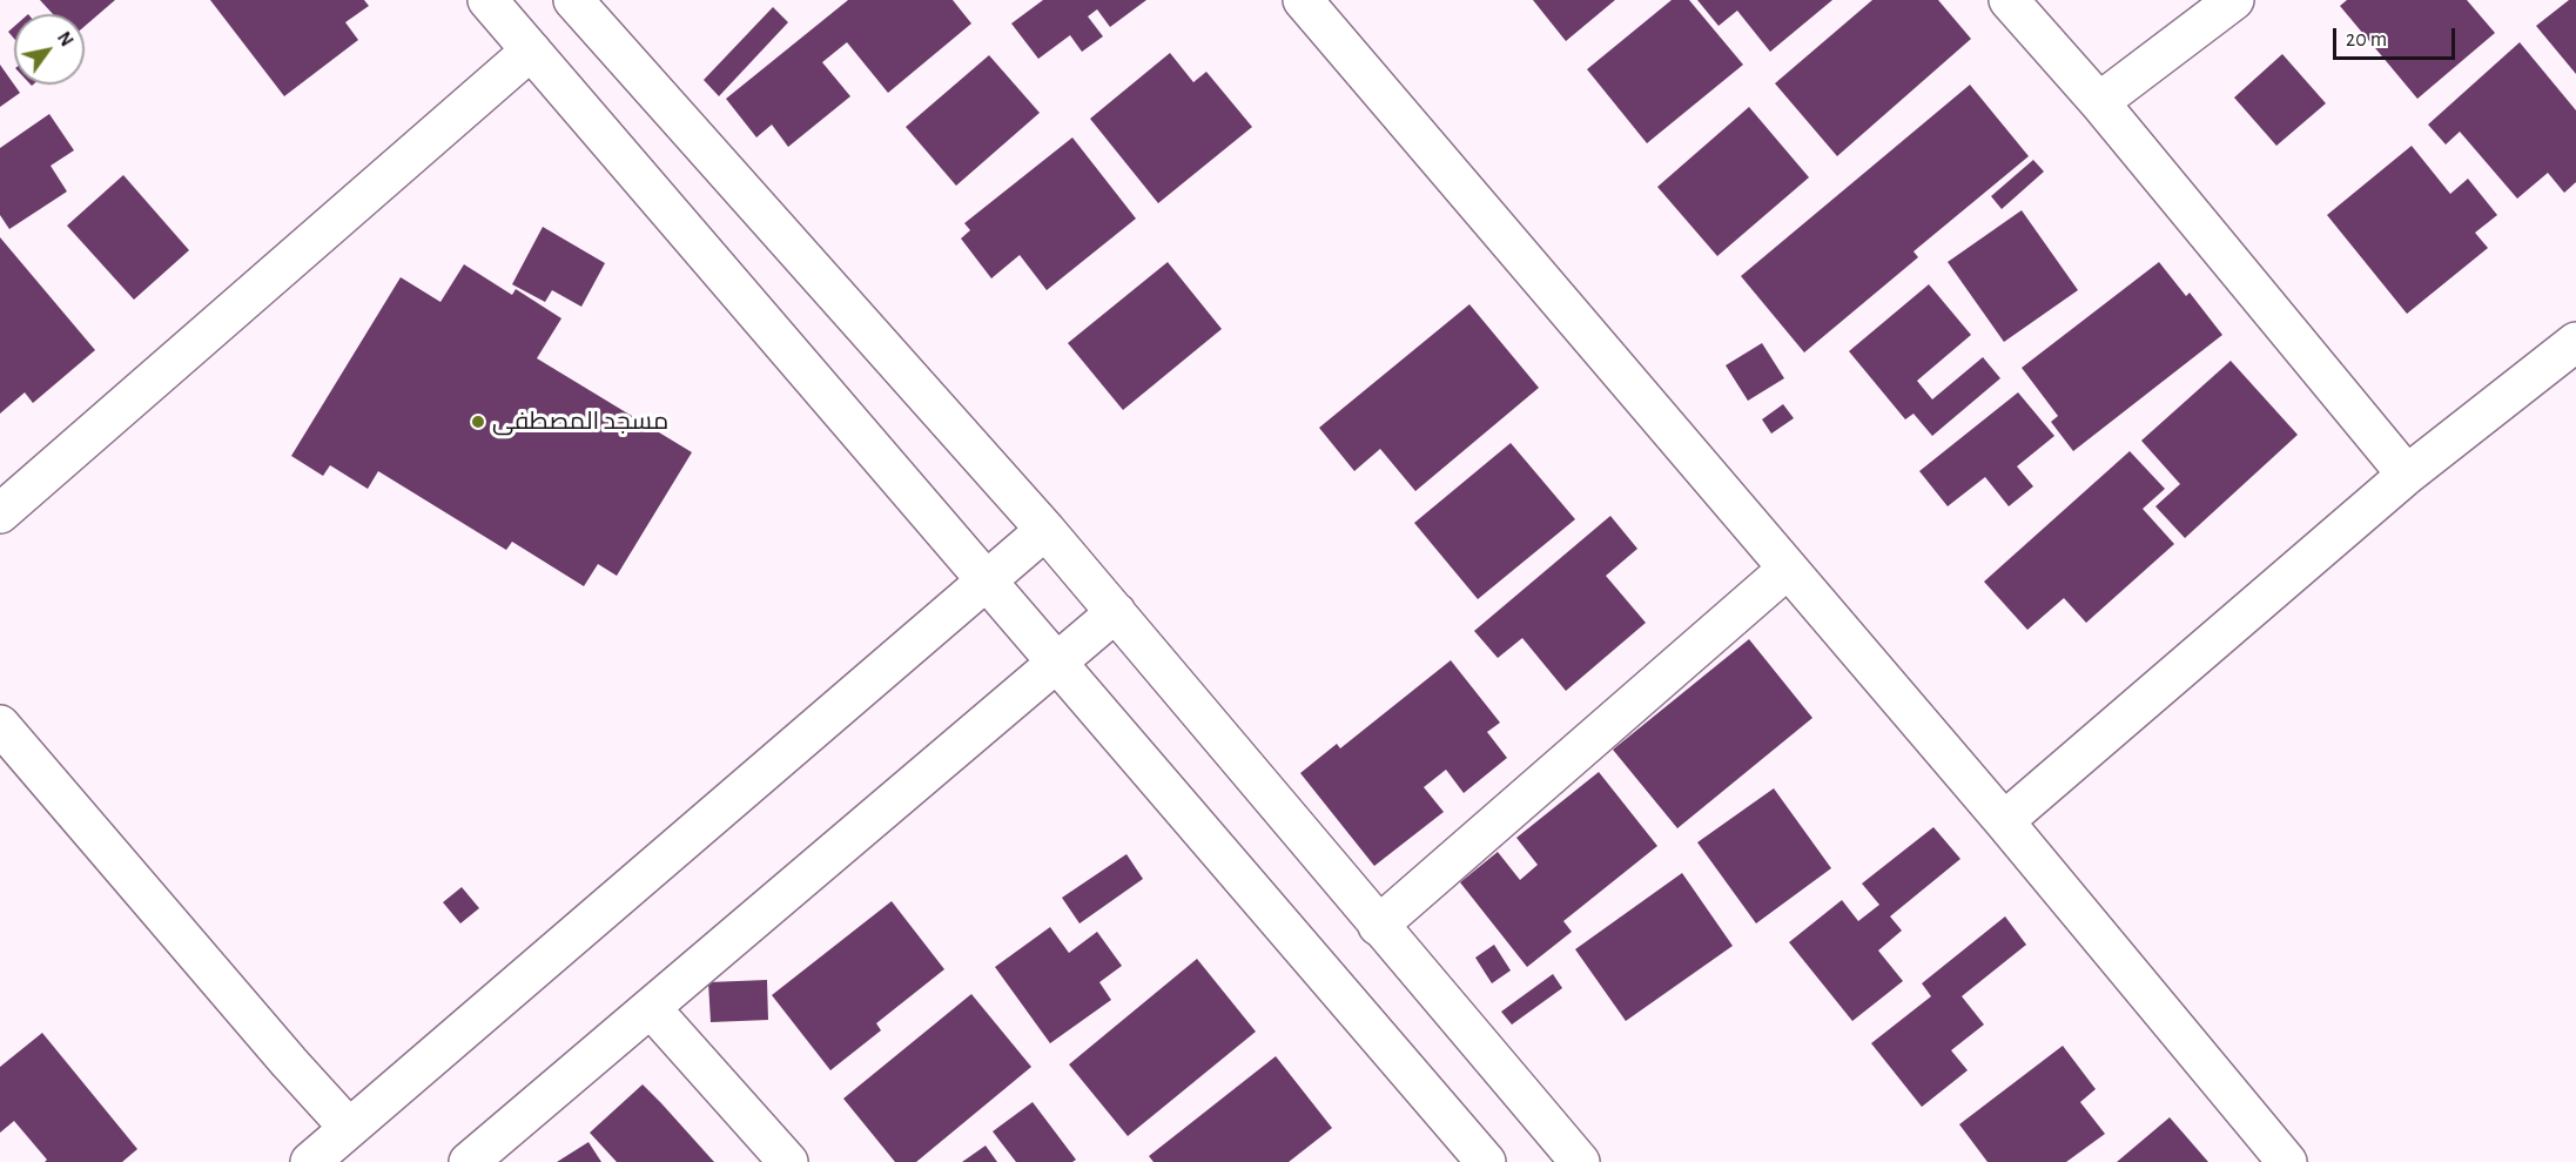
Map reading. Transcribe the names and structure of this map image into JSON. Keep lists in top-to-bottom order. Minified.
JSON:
{"places":["مسجد المصطفى"],"scale_bar":"20 m","north":"top right"}
